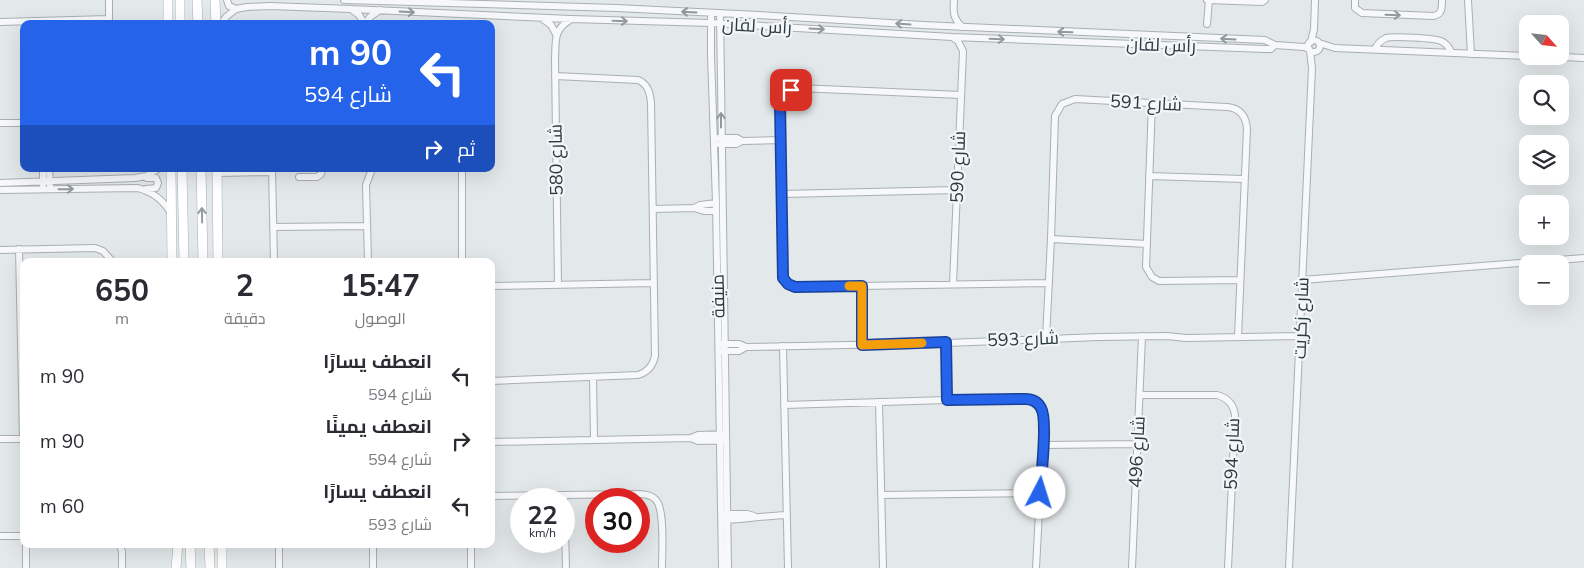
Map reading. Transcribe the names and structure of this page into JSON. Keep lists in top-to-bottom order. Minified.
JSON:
{"streets":{"street":["رأس لفان","شارع 591","شارع 580","شارع 590","منيفة","شارع زكريت","شارع 593","شارع 496","شارع 594"]},"crossings":[["رأس لفان","منيفة"],["رأس لفان","شارع زكريت"],["شارع 591","شارع 593"],["منيفة","شارع 593"],["شارع زكريت","شارع 593"],["شارع 593","شارع 496"],["شارع 496","شارع 594"]],"north":"bottom right","page":{"map_buttons":["+","−"],"turn":["90 m","شارع 594"],"then":"ثم","eta":["15:47","الوصول","2","دقيقة","650","m"],"list":[{"name":"انعطف يسارًا","note":"شارع 594","value":"90 m"},{"name":"انعطف يمينًا","note":"شارع 594","value":"90 m"},{"name":"انعطف يسارًا","note":"شارع 593","value":"60 m"}],"speed":"22 km/h","limit":"30"}}
